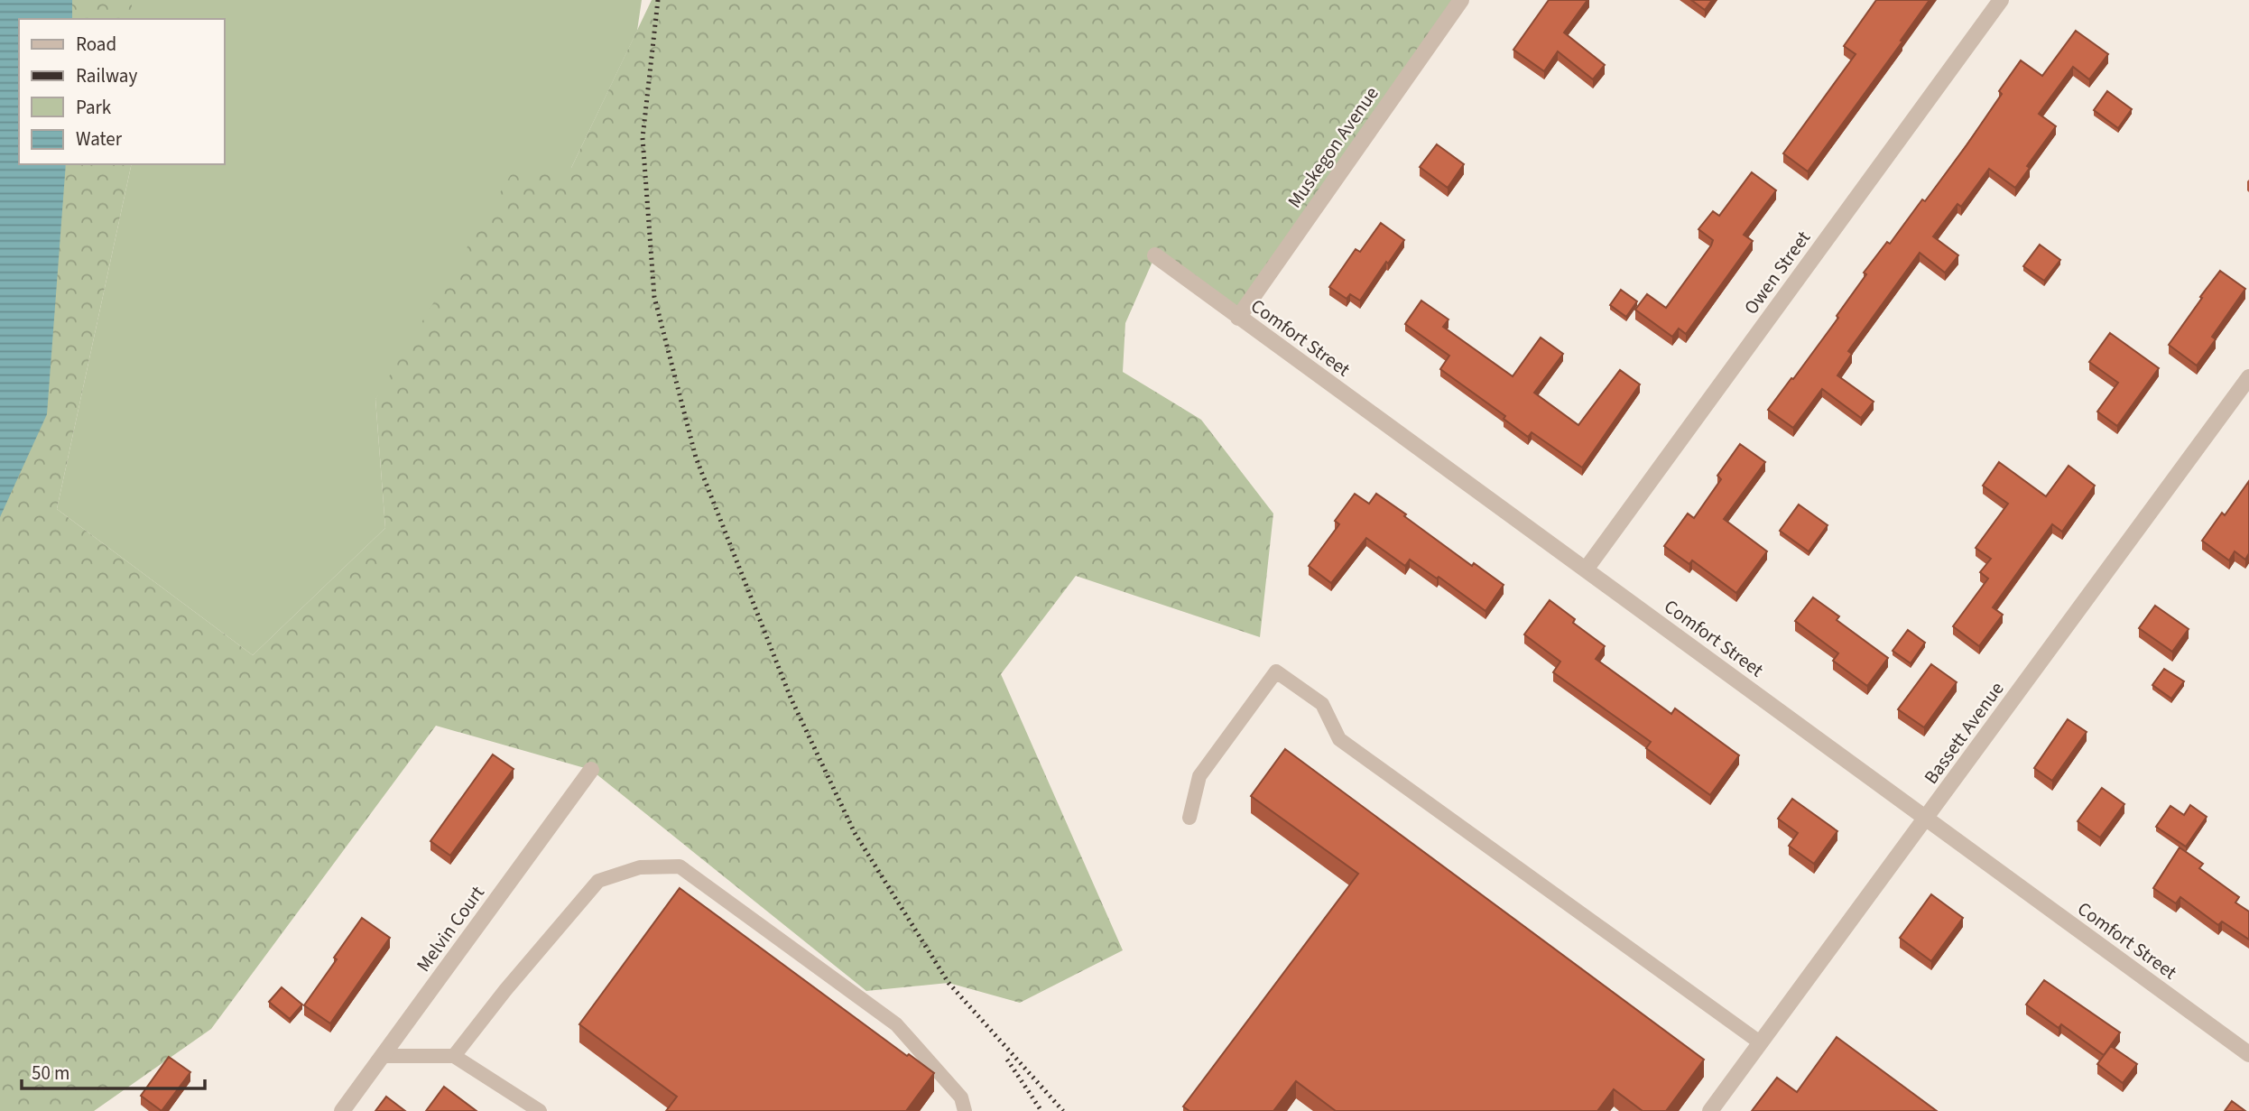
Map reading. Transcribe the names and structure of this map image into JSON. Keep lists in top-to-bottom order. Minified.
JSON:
{"streets":{"street":["Muskegon Avenue","Owen Street","Comfort Street","Bassett Avenue","Melvin Court"]},"crossings":[["Muskegon Avenue","Comfort Street"],["Owen Street","Comfort Street"],["Comfort Street","Bassett Avenue"]],"legend":["Road","Railway","Park","Water"],"scale_bar":"50 m"}
